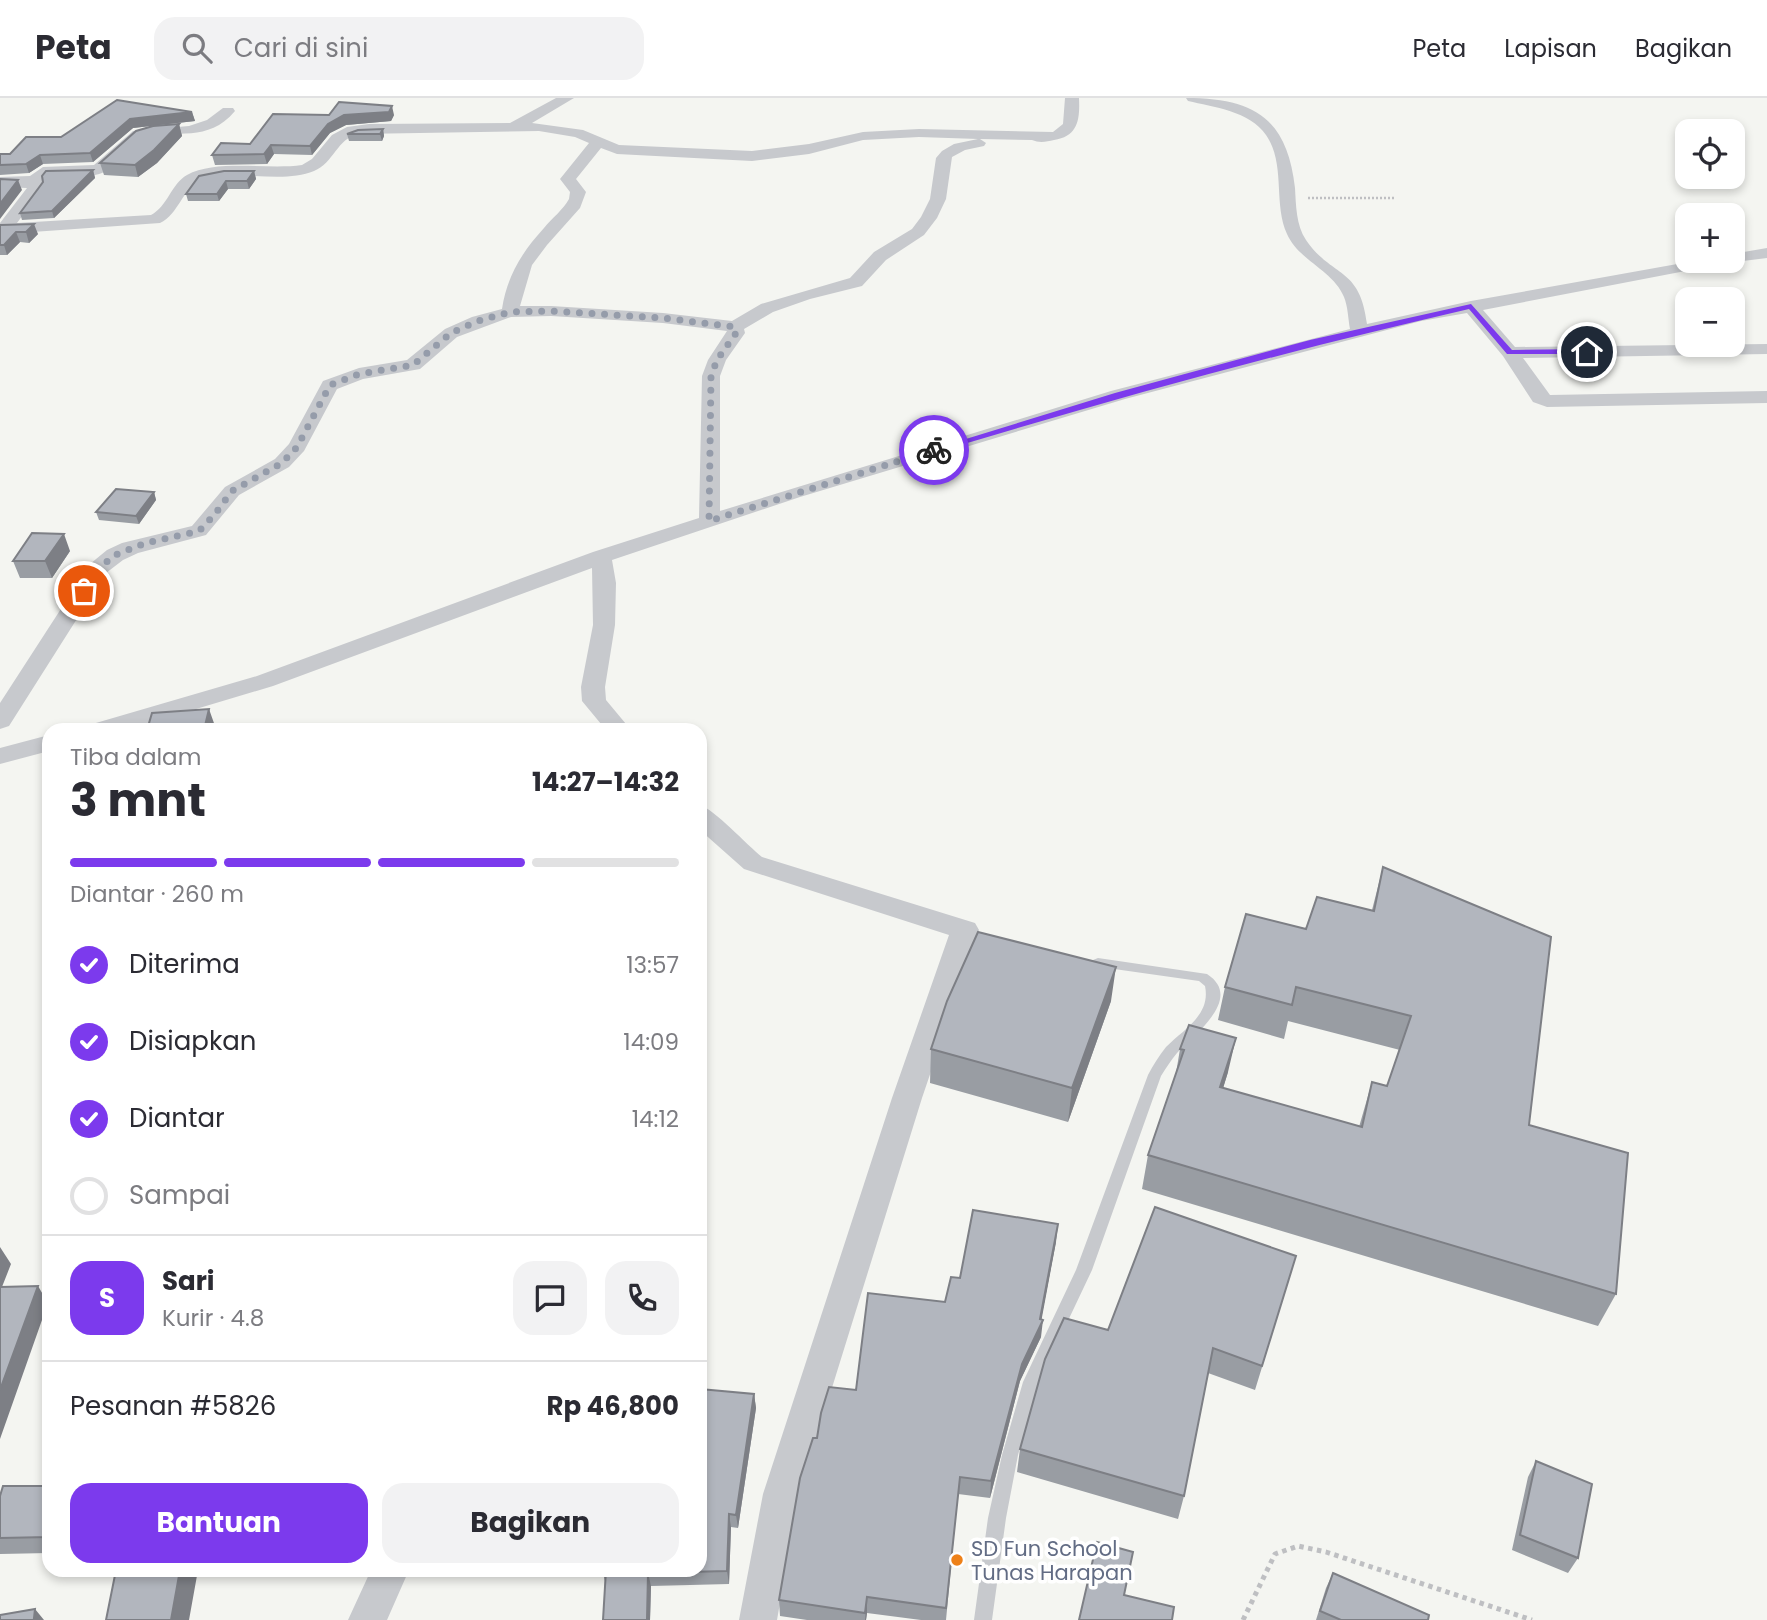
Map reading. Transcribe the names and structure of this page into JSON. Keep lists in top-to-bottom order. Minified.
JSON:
{"places":["SD Fun School Tunas Harapan"],"page":{"header":"Peta","search":"Cari di sini","nav":["Peta","Lapisan","Bagikan"],"map_buttons":["+","−"],"heading":["3 mnt","Tiba dalam","14:27–14:32"],"panel":["Sari","Kurir · 4.8","Pesanan #5826","Rp 46,800"],"bar":"Diantar · 260 m","list":[["Diterima","13:57"],["Disiapkan","14:09"],["Diantar","14:12"],"Sampai"],"round":"S","buttons":["Bantuan","Bagikan"]}}
